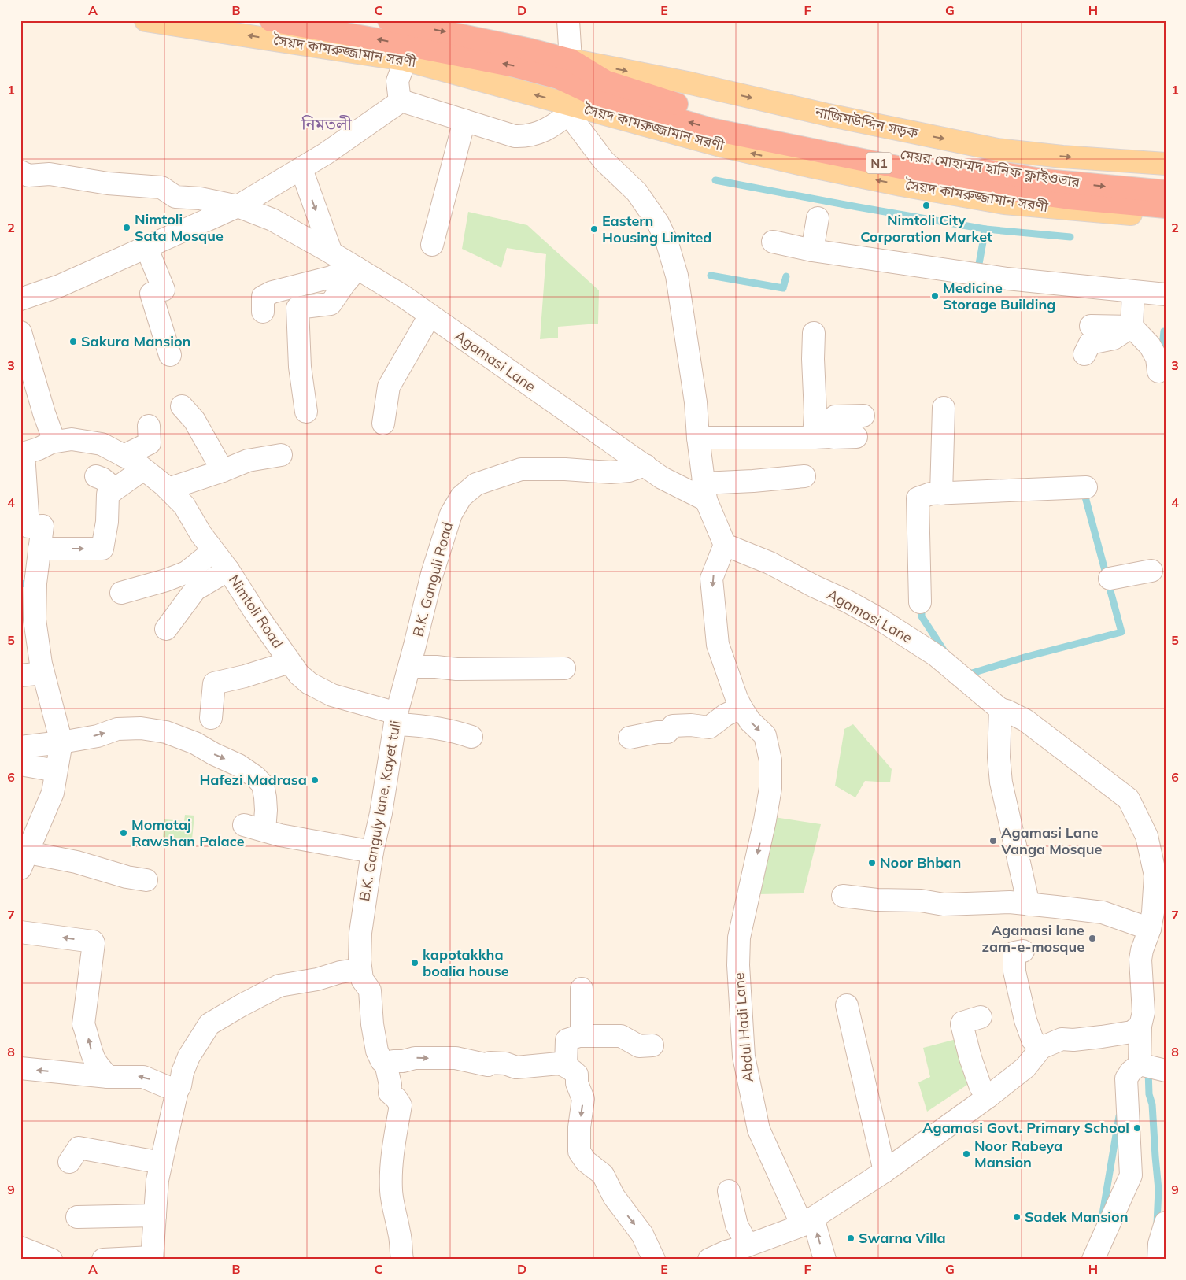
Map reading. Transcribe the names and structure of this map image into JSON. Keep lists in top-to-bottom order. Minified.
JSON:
{"streets":{"highway":["N1","মেয়র মোহাম্মদ হানিফ ফ্লাইওভার"],"main road":["সৈয়দ কামরুজ্জামান সরণী","নাজিমউদ্দিন সড়ক"],"street":["Agamasi Lane","B.K. Ganguli Road","Nimtoli Road","B.K. Ganguly lane, Kayet tuli","Abdul Hadi Lane"]},"crossings":[["নাজিমউদ্দিন সড়ক","মেয়র মোহাম্মদ হানিফ ফ্লাইওভার"],["N1","মেয়র মোহাম্মদ হানিফ ফ্লাইওভার"],["Agamasi Lane","B.K. Ganguli Road"],["B.K. Ganguli Road","Nimtoli Road"],["B.K. Ganguli Road","B.K. Ganguly lane, Kayet tuli"],["Nimtoli Road","B.K. Ganguly lane, Kayet tuli"]],"one_way":["সৈয়দ কামরুজ্জামান সরণী","নাজিমউদ্দিন সড়ক"],"districts":["নিমতলী"],"places":["Nimtoli City Corporation Market","Nimtoli Sata Mosque","Eastern Housing Limited","Medicine Storage Building","Sakura Mansion","Hafezi Madrasa","Momotaj Rawshan Palace","Agamasi Lane Vanga Mosque","Noor Bhban","Agamasi lane zam-e-mosque","kapotakkha boalia house","Agamasi Govt. Primary School","Noor Rabeya Mansion","Sadek Mansion","Swarna Villa"],"grid":{"columns":["A","B","C","D","E","F","G","H"],"rows":["1","2","3","4","5","6","7","8","9"]}}
